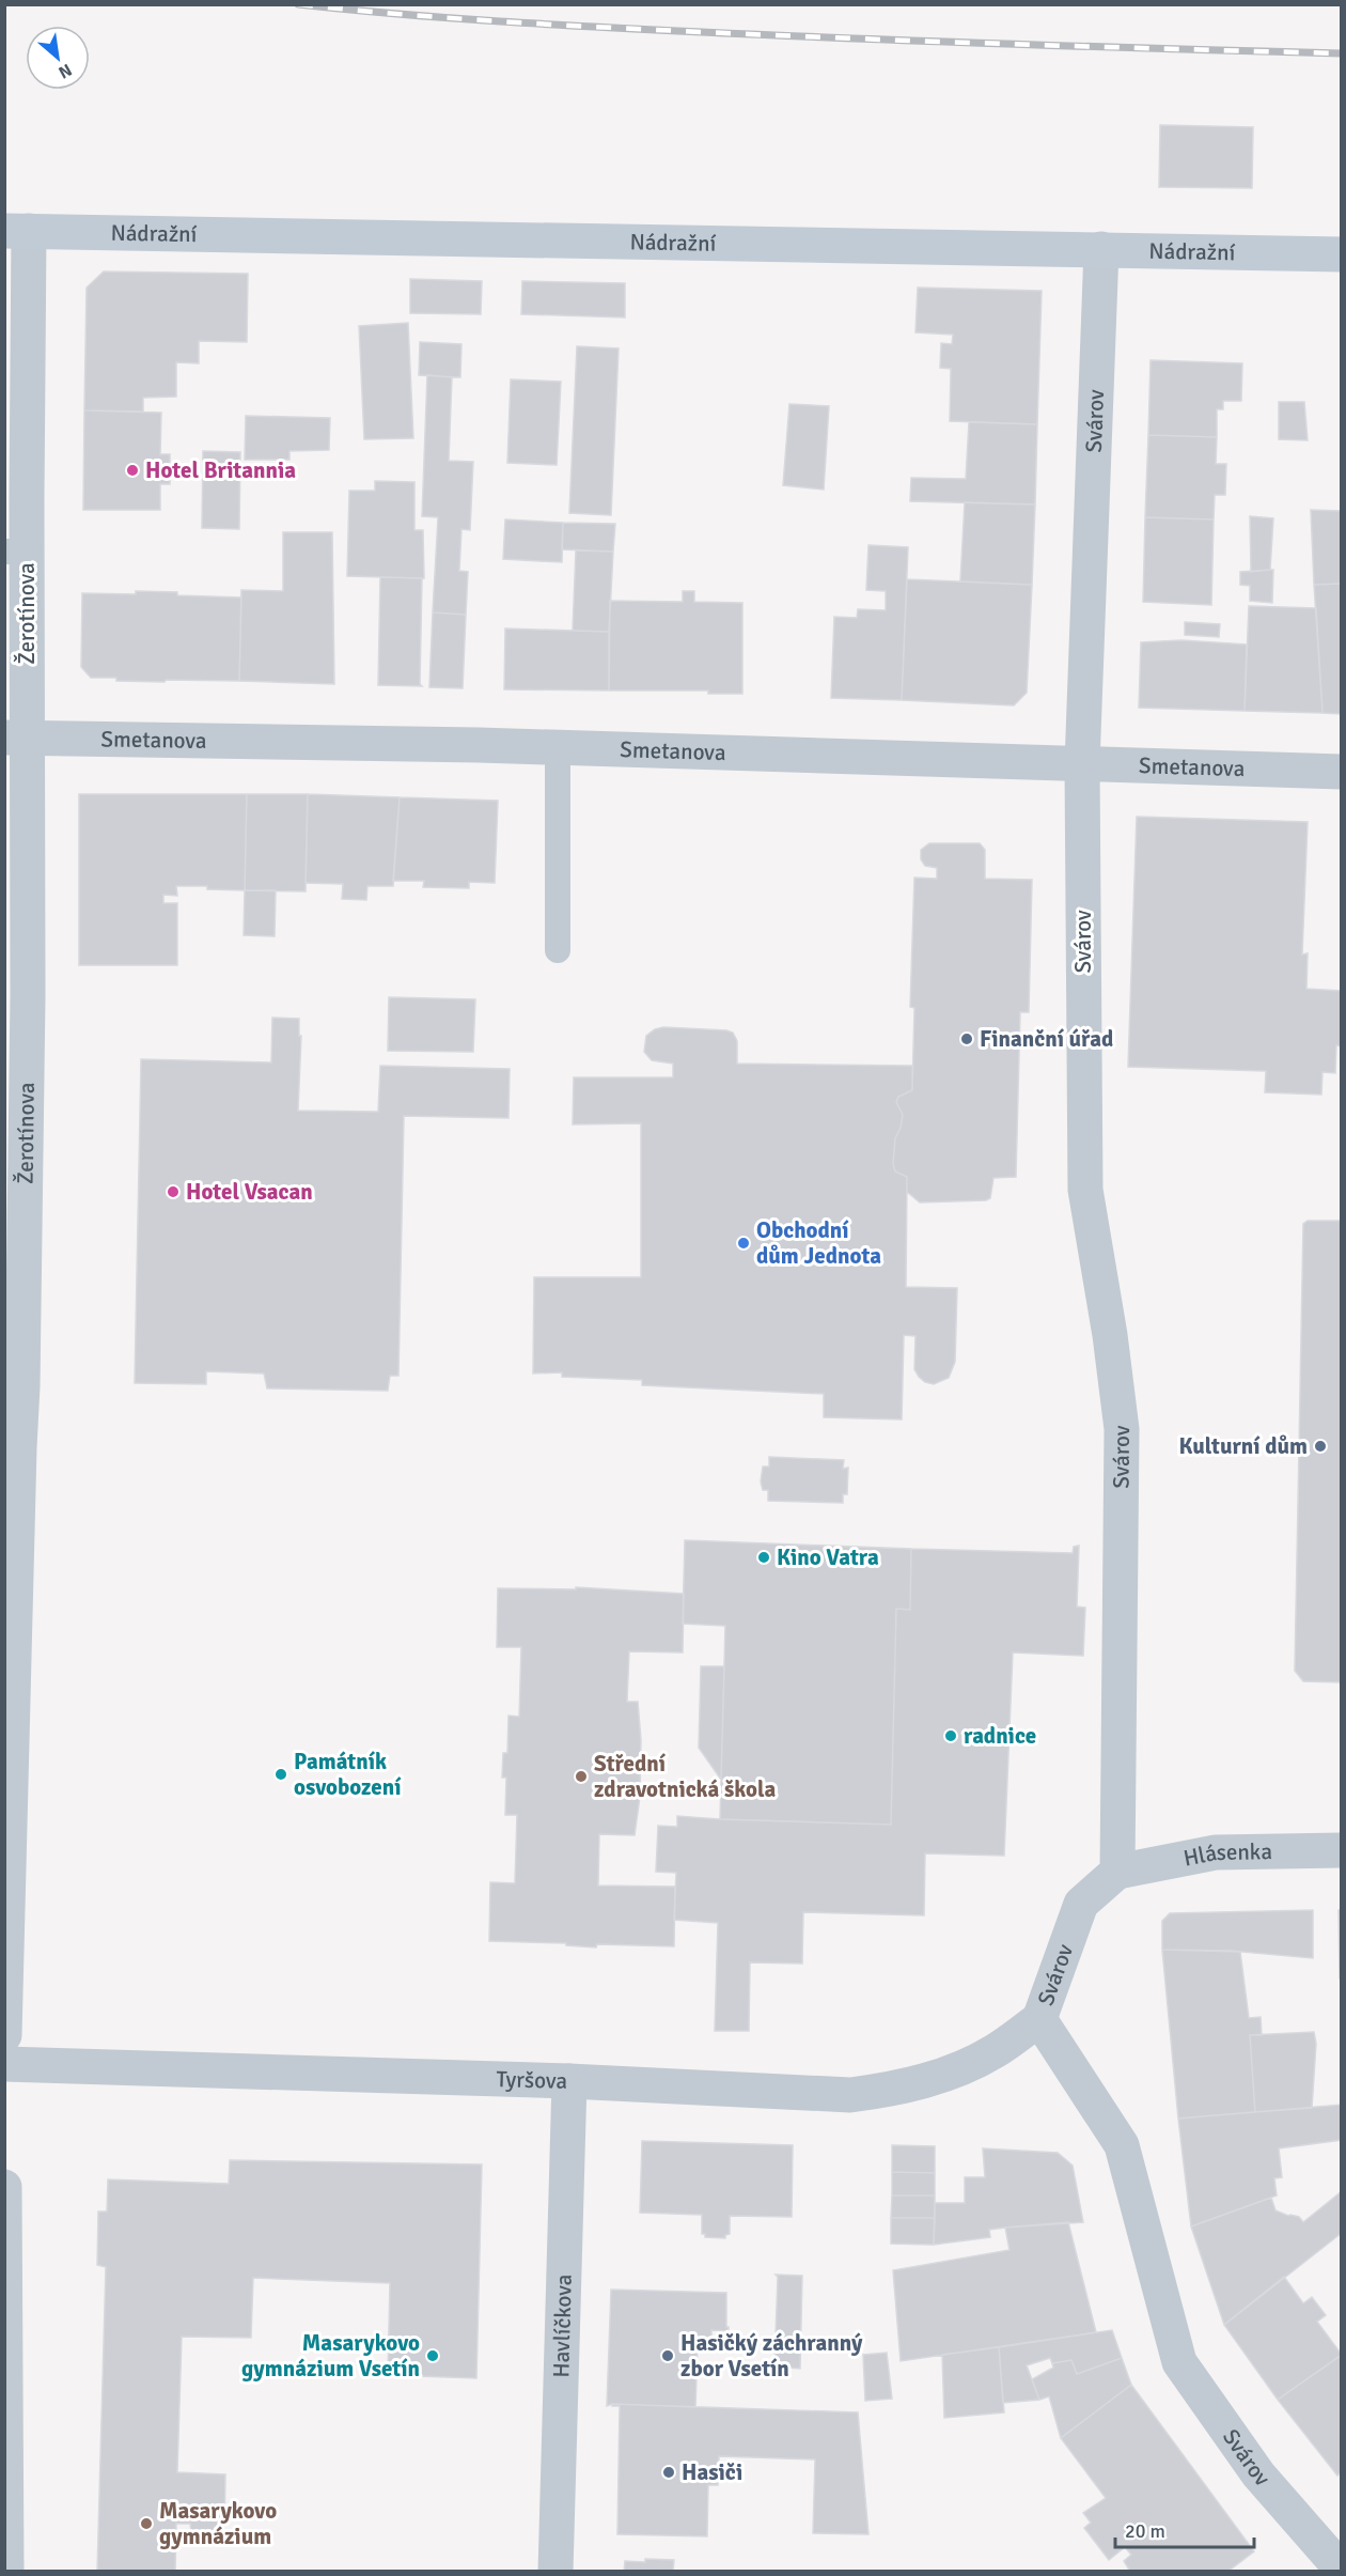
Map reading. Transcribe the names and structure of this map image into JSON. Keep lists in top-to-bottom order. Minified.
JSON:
{"streets":{"street":["Nádražní","Svárov","Žerotínova","Smetanova","Hlásenka","Tyršova","Havlíčkova"]},"crossings":[["Nádražní","Svárov"],["Nádražní","Žerotínova"],["Svárov","Smetanova"],["Svárov","Hlásenka"],["Svárov","Tyršova"],["Žerotínova","Smetanova"],["Tyršova","Havlíčkova"]],"places":["Hotel Britannia","Finanční úřad","Hotel Vsacan","Obchodní dům Jednota","Kulturní dům","Kino Vatra","radnice","Památník osvobození","Střední zdravotnická škola","Masarykovo gymnázium Vsetín","Hasičký záchranný zbor Vsetín","Hasiči","Masarykovo gymnázium"],"scale_bar":"20 m","north":"bottom right"}
